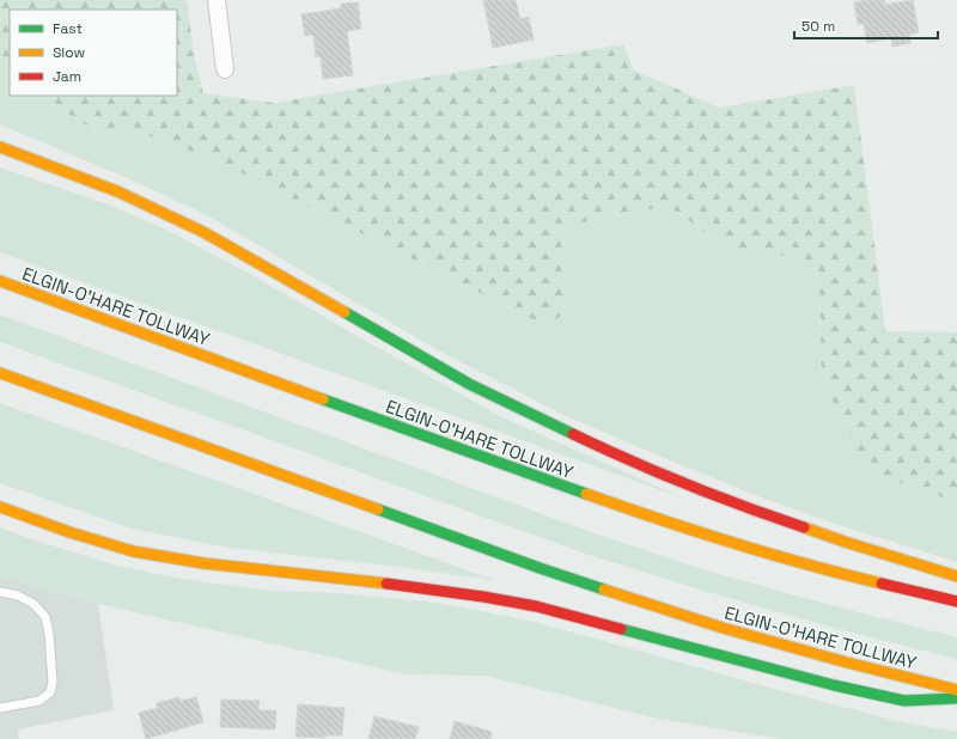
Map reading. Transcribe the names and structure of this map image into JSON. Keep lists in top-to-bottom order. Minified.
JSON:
{"streets":{"highway":["ELGIN-O'HARE TOLLWAY"]},"legend":["Fast","Slow","Jam"],"scale_bar":"50 m"}
